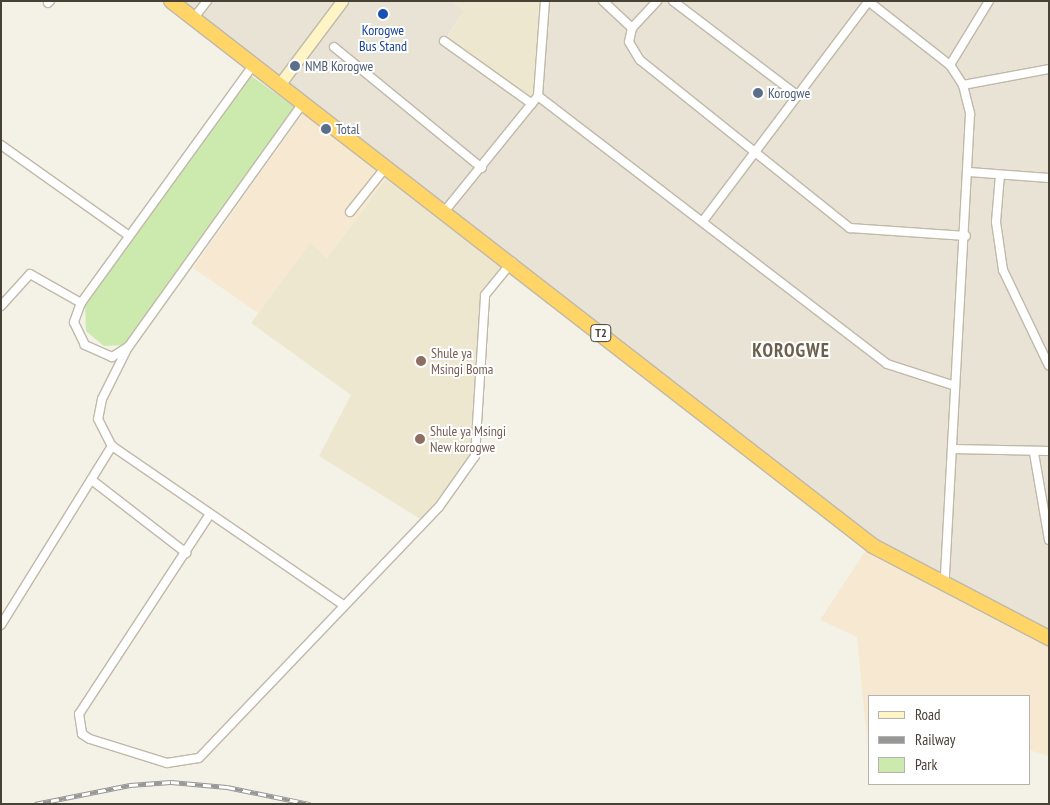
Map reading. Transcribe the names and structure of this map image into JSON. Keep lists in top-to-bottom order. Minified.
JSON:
{"streets":{"highway":["T2"]},"districts":["KOROGWE"],"places":["Korogwe Bus Stand","NMB Korogwe","Korogwe","Total","Shule ya Msingi Boma","Shule ya Msingi New korogwe"],"legend":["Road","Railway","Park"]}
